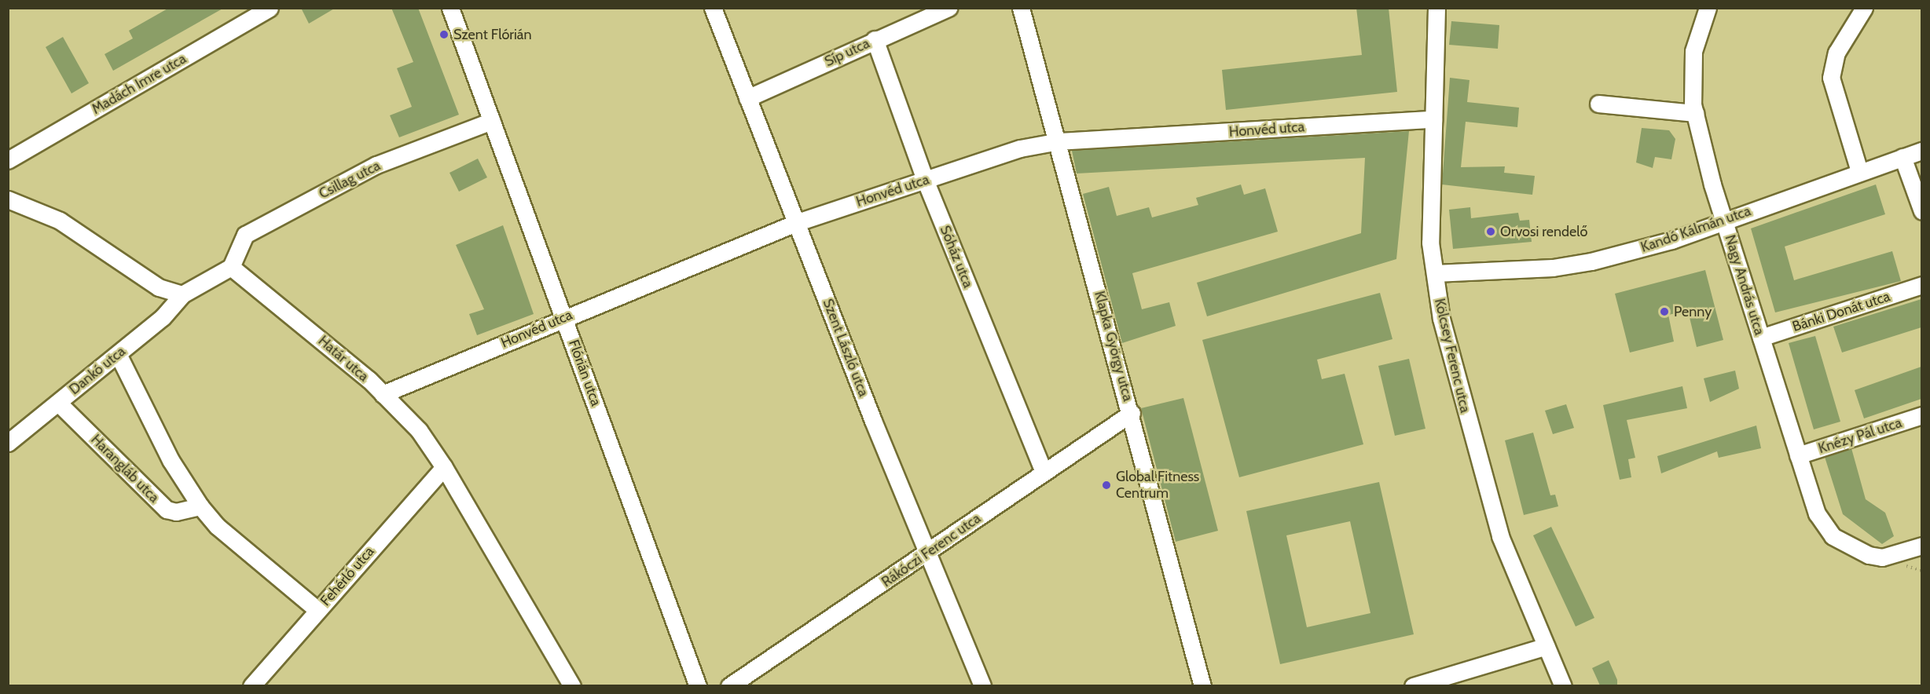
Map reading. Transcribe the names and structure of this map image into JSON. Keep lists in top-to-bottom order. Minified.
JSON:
{"streets":{"street":["Síp utca","Madách Imre utca","Honvéd utca","Csillag utca","Kandó Kálmán utca","Sóház utca","Nagy András utca","Bánki Donát utca","Klapka György utca","Szent László utca","Kölcsey Ferenc utca","Határ utca","Dankó utca","Flórián utca","Knézy Pál utca","Harangláb utca","Rákóczi Ferenc utca","Fehérló utca"]},"crossings":[["Síp utca","Sóház utca"],["Síp utca","Szent László utca"],["Honvéd utca","Sóház utca"],["Honvéd utca","Klapka György utca"],["Honvéd utca","Szent László utca"],["Honvéd utca","Kölcsey Ferenc utca"],["Honvéd utca","Határ utca"],["Honvéd utca","Flórián utca"],["Csillag utca","Határ utca"],["Csillag utca","Flórián utca"],["Kandó Kálmán utca","Nagy András utca"],["Kandó Kálmán utca","Kölcsey Ferenc utca"],["Sóház utca","Rákóczi Ferenc utca"],["Nagy András utca","Bánki Donát utca"],["Nagy András utca","Knézy Pál utca"],["Klapka György utca","Rákóczi Ferenc utca"],["Szent László utca","Rákóczi Ferenc utca"],["Határ utca","Fehérló utca"],["Dankó utca","Harangláb utca"]],"places":["Szent Flórián","Orvosi rendelő","Penny","Global Fitness Centrum"]}
